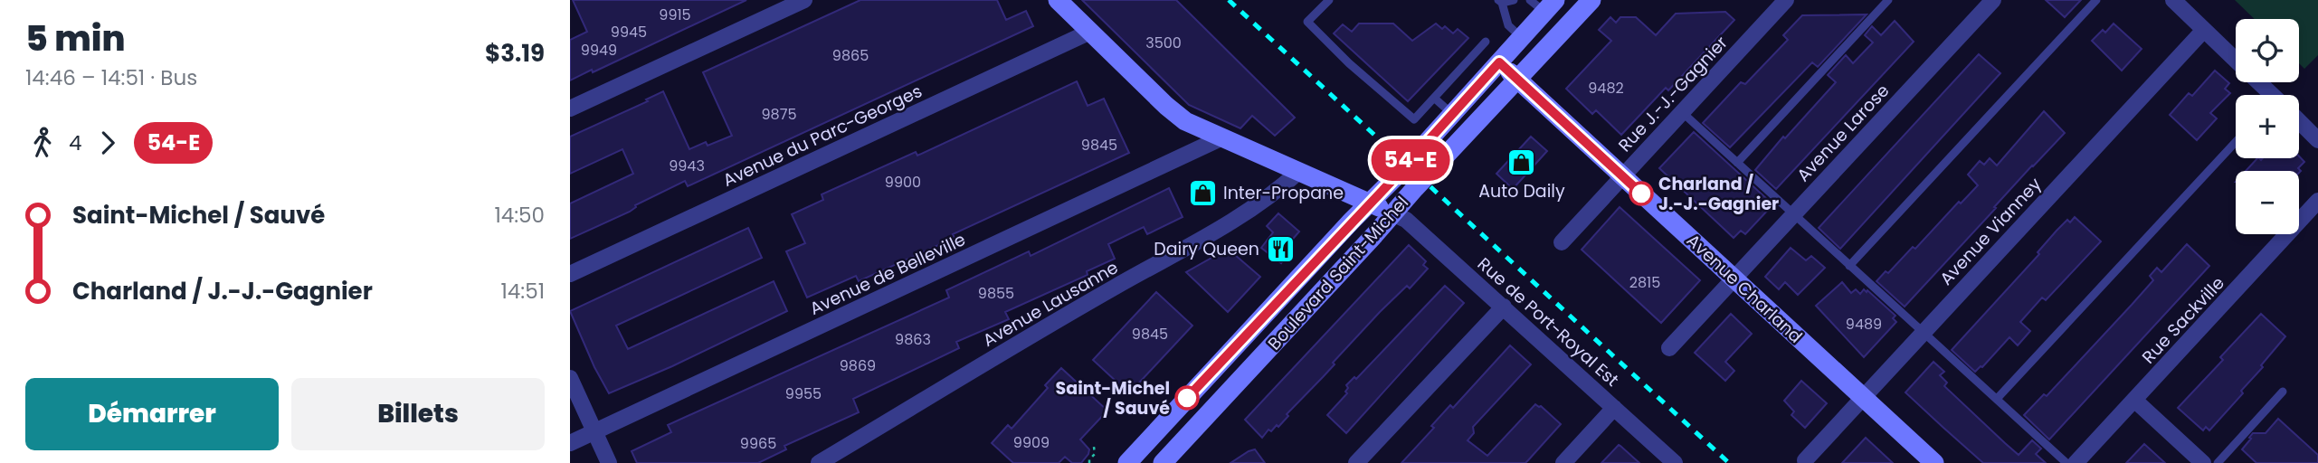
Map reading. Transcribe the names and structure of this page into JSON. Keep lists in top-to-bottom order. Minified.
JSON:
{"streets":{"main road":["Boulevard Saint-Michel","Avenue Charland"],"street":["Rue J.-J.-Gagnier","Avenue Larose","Avenue du Parc-Georges","Avenue Vianney","Avenue de Belleville","Avenue Lausanne","Rue Sackville","Rue de Port-Royal Est"]},"crossings":[["Rue J.-J.-Gagnier","Avenue Charland"],["Avenue Larose","Avenue Charland"],["Avenue Vianney","Avenue Charland"],["Boulevard Saint-Michel","Avenue Charland"],["Boulevard Saint-Michel","Rue de Port-Royal Est"]],"places":{"shop":["Auto Daily","Inter-Propane"],"other":["Charland / J.-J.-Gagnier","Saint-Michel / Sauvé"],"restaurant":["Dairy Queen"]},"lines":["bus line 54-E"],"house_numbers":["9915","9945","3500","9949","9865","9482","9875","9845","9943","9900","2815","9855","9489","9845","9863","9869","9955","9909","9965"],"page":{"heading":["5 min","14:46 – 14:51 · Bus","$3.19"],"on_map":"54-E","map_buttons":["+","−"],"legs":["4","54-E"],"list":[{"name":"Saint-Michel / Sauvé","value":"14:50"},{"name":"Charland / J.-J.-Gagnier","value":"14:51"}],"buttons":["Démarrer","Billets"]}}
